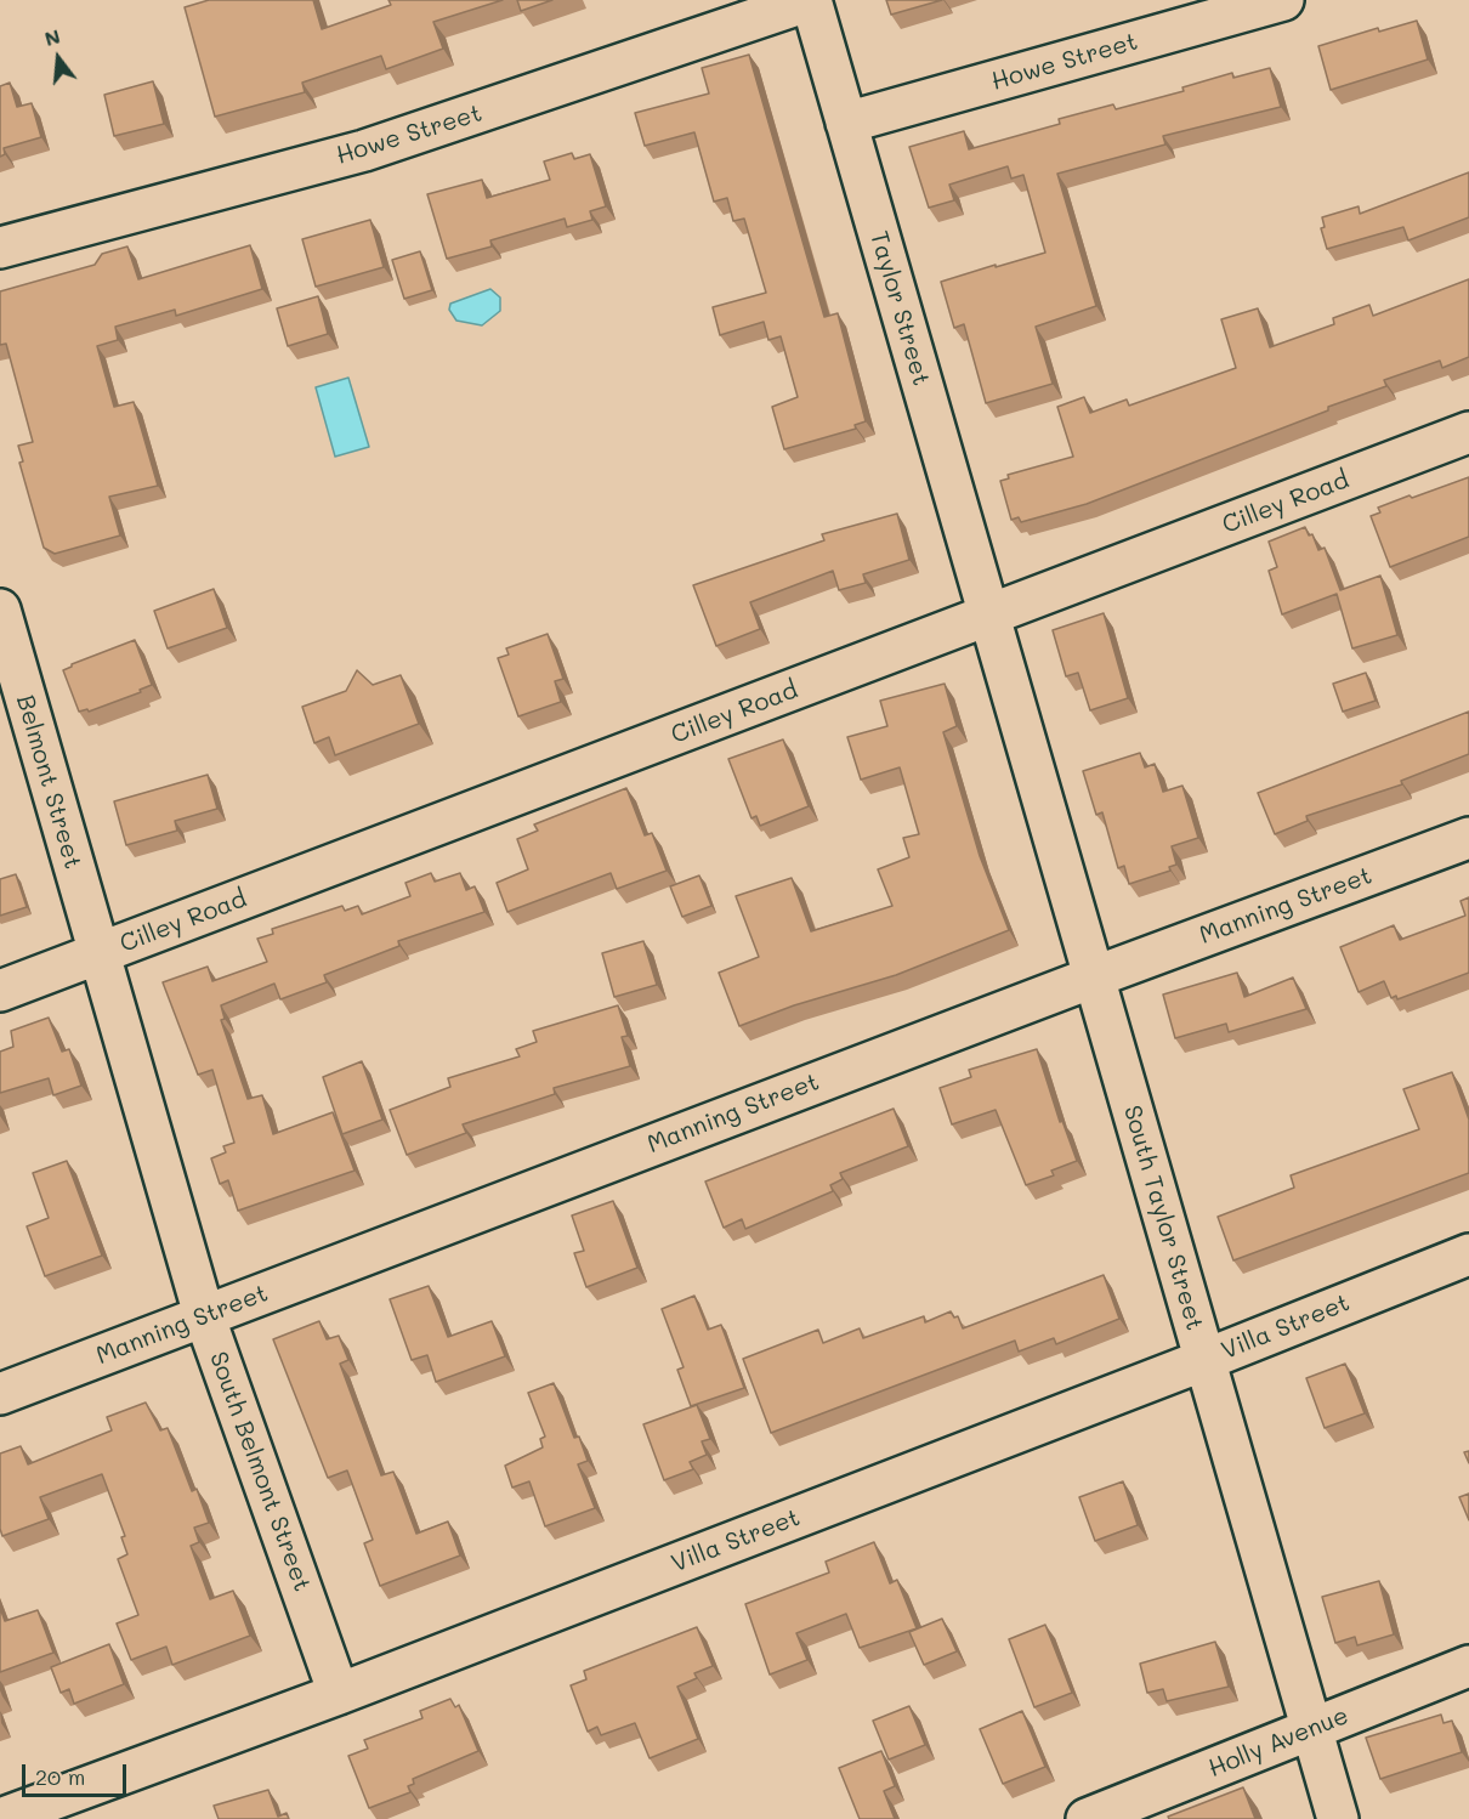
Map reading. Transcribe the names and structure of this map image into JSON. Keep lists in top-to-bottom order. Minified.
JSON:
{"streets":{"street":["Howe Street","Taylor Street","Cilley Road","Belmont Street","Manning Street","South Taylor Street","Villa Street","South Belmont Street","Holly Avenue"]},"crossings":[["Howe Street","Taylor Street"],["Taylor Street","Cilley Road"],["Taylor Street","South Taylor Street"],["Cilley Road","Belmont Street"],["Cilley Road","South Taylor Street"],["Cilley Road","South Belmont Street"],["Belmont Street","South Belmont Street"],["Manning Street","South Taylor Street"],["Manning Street","South Belmont Street"],["South Taylor Street","Villa Street"],["South Taylor Street","Holly Avenue"],["Villa Street","South Belmont Street"]],"scale_bar":"20 m","north":"top"}
